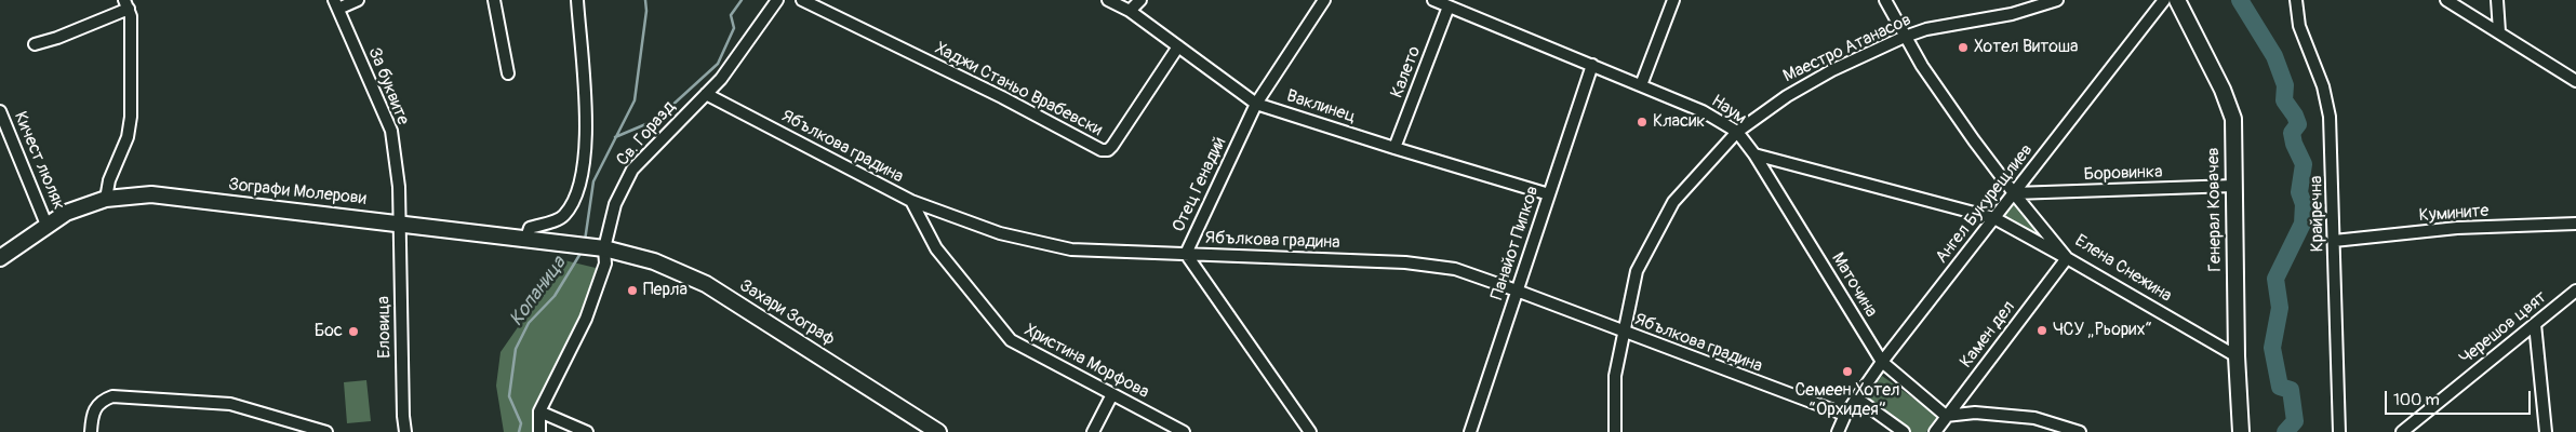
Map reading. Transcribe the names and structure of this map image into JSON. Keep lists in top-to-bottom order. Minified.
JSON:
{"streets":{"street":["Маестро Атанасов","Калето","За буквите","Хаджи Станьо Врабевски","Ваклинец","Наум","Св. Горазд","Ябълкова градина","Кичест люляк","Боровинка","Отец Генадий","Зографи Молерови","Ангел Букурещлиев","Генерал Ковачев","Крайречна","Кумините","Панайот Пипков","Елена Снежина","Маточина","Захари Зограф","Еловица","Черешов цвят","Камен дел","Христина Морфова"]},"crossings":[["Маестро Атанасов","Наум"],["Маестро Атанасов","Ябълкова градина"],["Маестро Атанасов","Елена Снежина"],["Калето","Ваклинец"],["Калето","Наум"],["За буквите","Зографи Молерови"],["За буквите","Еловица"],["Хаджи Станьо Врабевски","Ваклинец"],["Ваклинец","Отец Генадий"],["Ваклинец","Панайот Пипков"],["Наум","Панайот Пипков"],["Наум","Маточина"],["Св. Горазд","Ябълкова градина"],["Св. Горазд","Зографи Молерови"],["Св. Горазд","Захари Зограф"],["Ябълкова градина","Отец Генадий"],["Ябълкова градина","Ангел Букурещлиев"],["Ябълкова градина","Панайот Пипков"],["Ябълкова градина","Христина Морфова"],["Кичест люляк","Зографи Молерови"],["Боровинка","Ангел Букурещлиев"],["Боровинка","Генерал Ковачев"],["Боровинка","Елена Снежина"],["Зографи Молерови","Захари Зограф"],["Зографи Молерови","Еловица"],["Ангел Букурещлиев","Елена Снежина"],["Ангел Букурещлиев","Маточина"],["Генерал Ковачев","Елена Снежина"],["Крайречна","Кумините"],["Елена Снежина","Камен дел"],["Маточина","Камен дел"]],"water":["Копаница"],"places":["Хотел Витоша","Класик","Перла","ЧСУ „Рьорих“","Бос","Семеен Хотел “Орхидея”"],"scale_bar":"100 m"}
